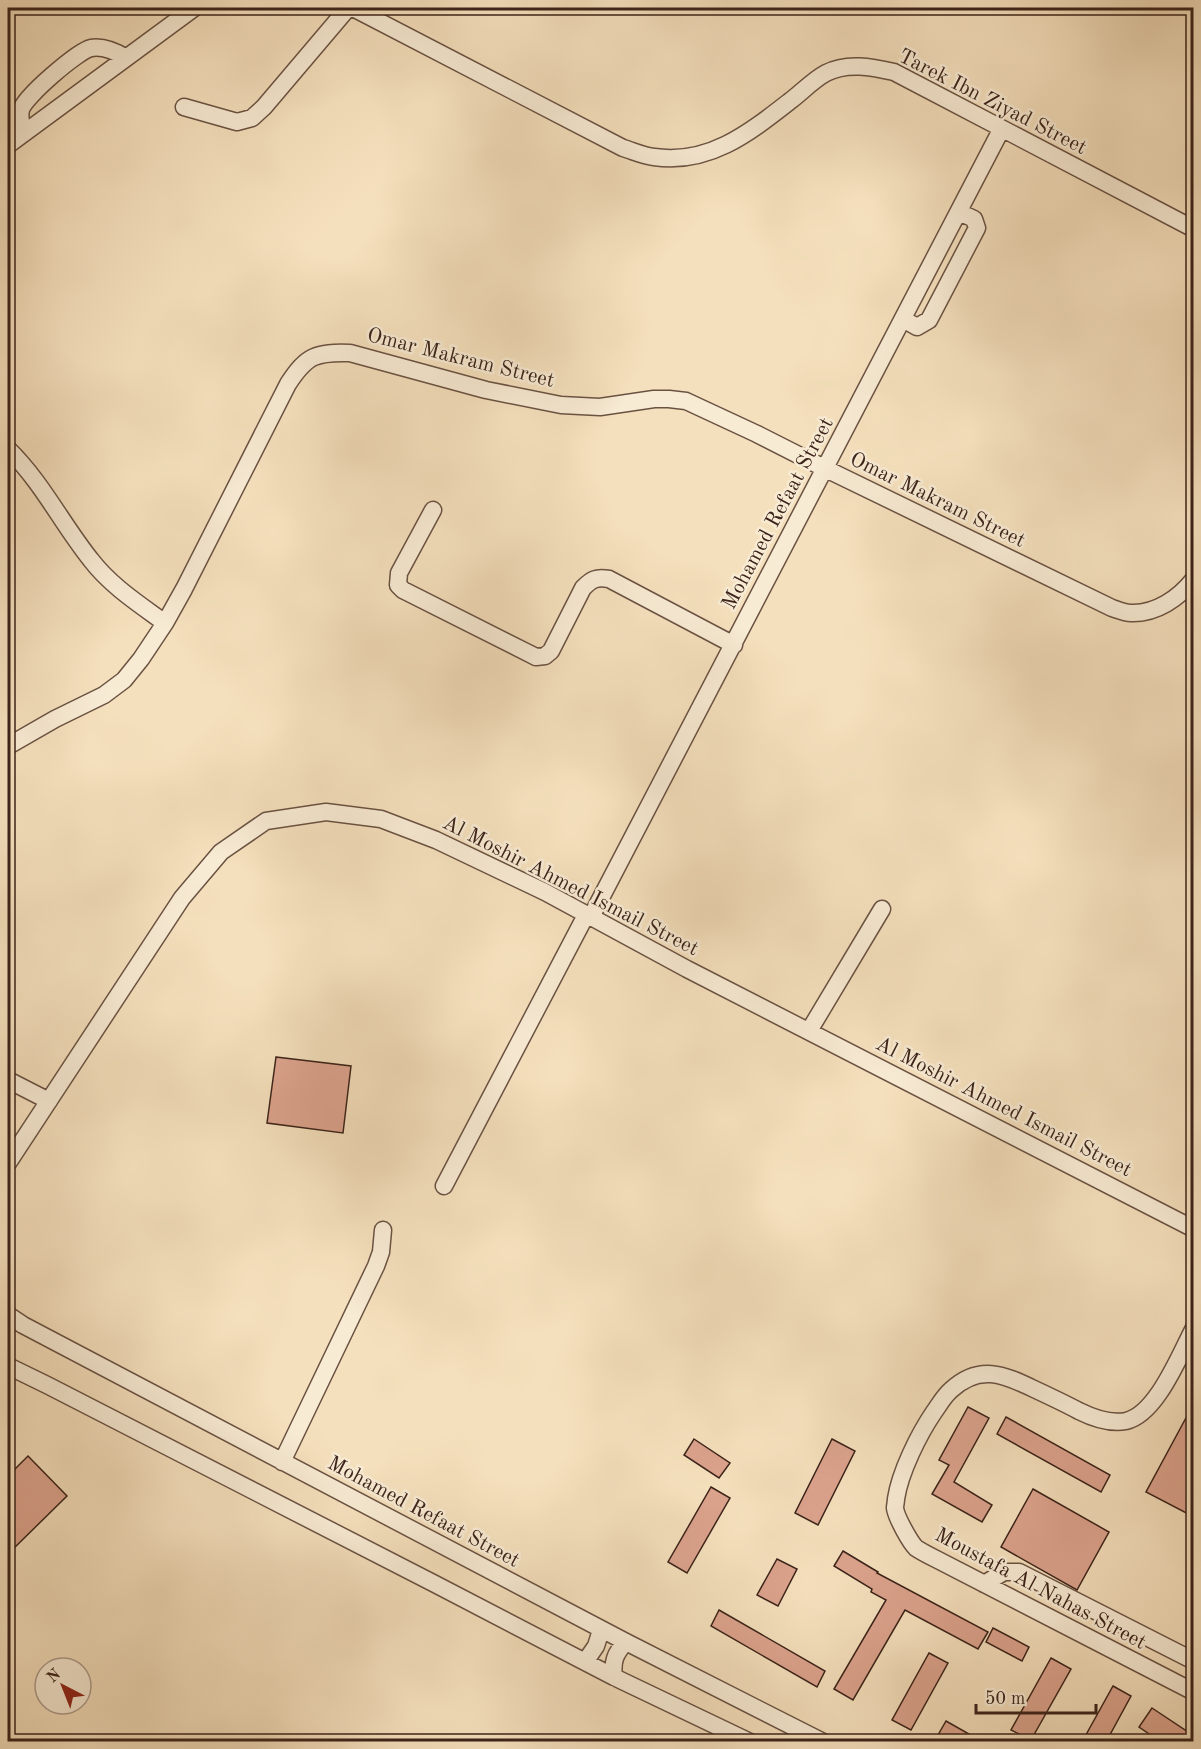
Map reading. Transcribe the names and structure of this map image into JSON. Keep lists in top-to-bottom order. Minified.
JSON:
{"streets":{"street":["Tarek Ibn Ziyad Street","Omar Makram Street","Mohamed Refaat Street","Al Moshir Ahmed Ismail Street","Moustafa Al Nahas Street"]},"crossings":[["Tarek Ibn Ziyad Street","Mohamed Refaat Street"],["Omar Makram Street","Mohamed Refaat Street"],["Mohamed Refaat Street","Al Moshir Ahmed Ismail Street"]],"scale_bar":"50 m","north":"top left"}
